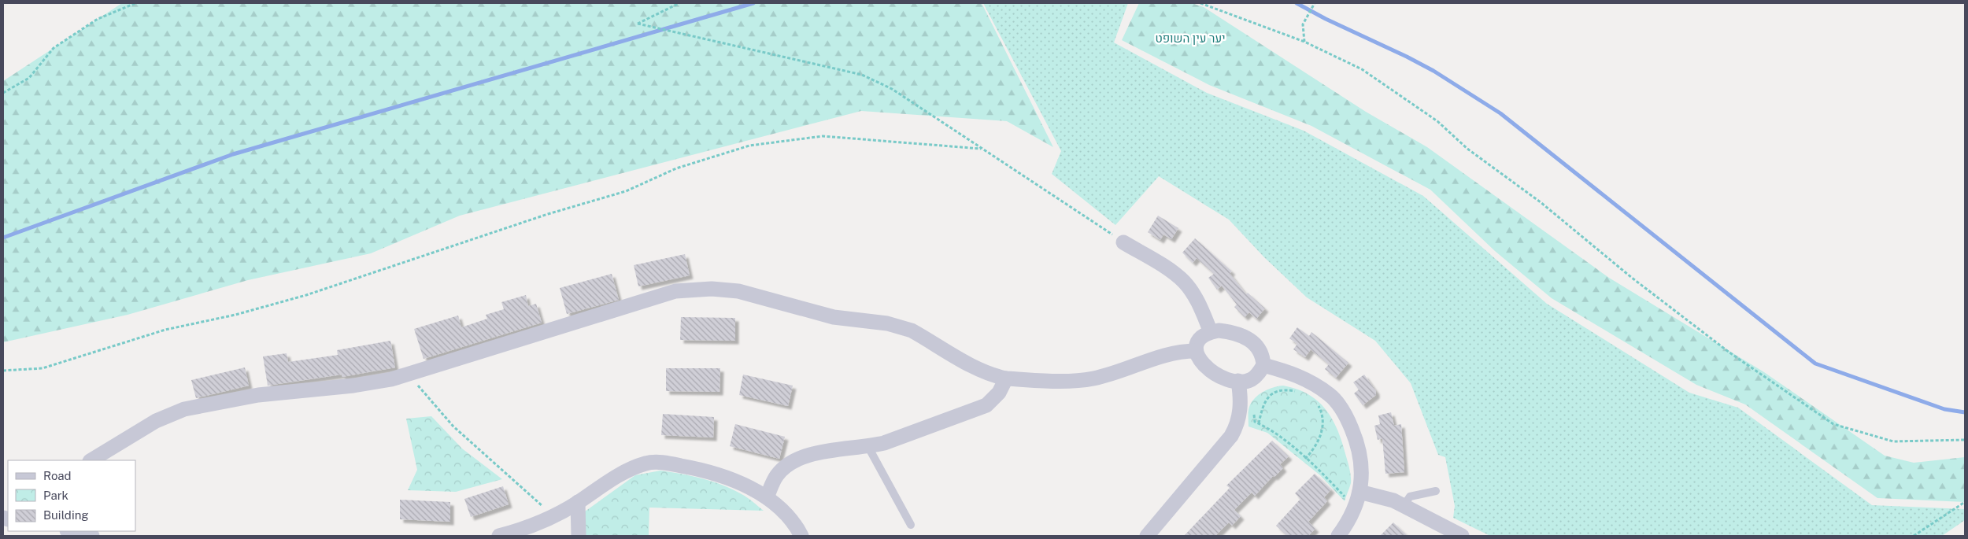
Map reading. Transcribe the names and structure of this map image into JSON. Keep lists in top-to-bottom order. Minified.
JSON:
{"parks":["יער עין השופט"],"legend":["Road","Park","Building"]}
